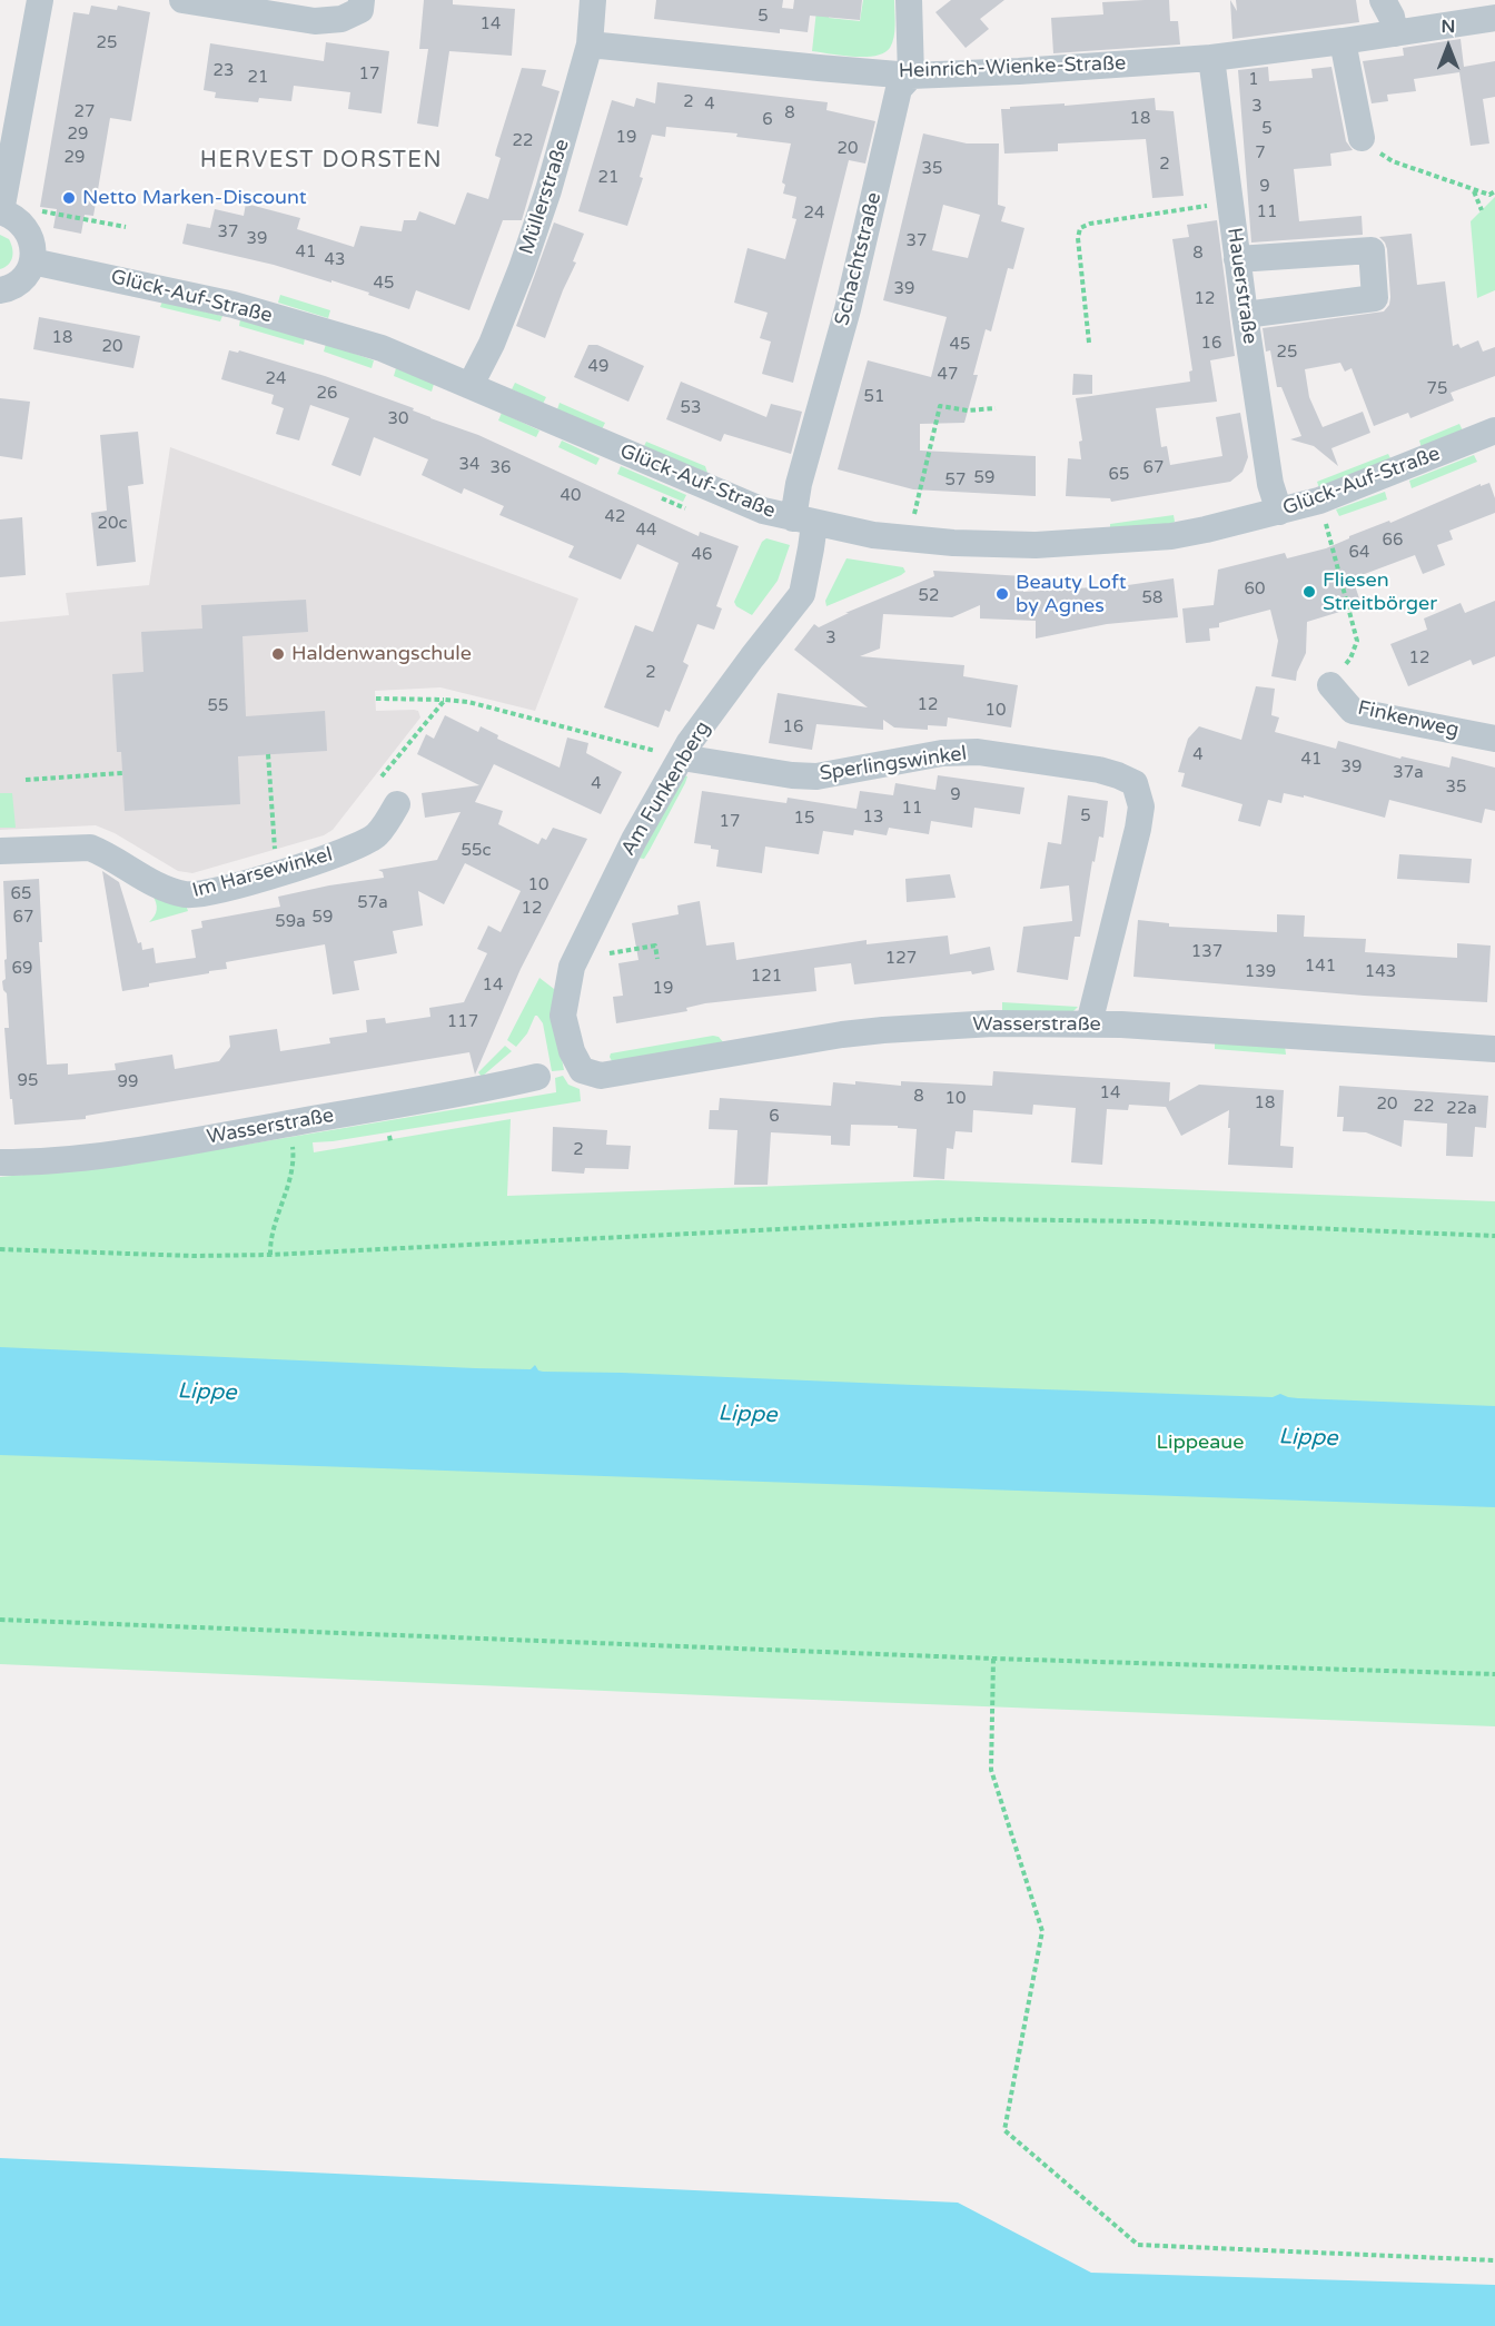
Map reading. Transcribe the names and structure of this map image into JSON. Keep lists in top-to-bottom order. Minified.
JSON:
{"streets":{"street":["Heinrich-Wienke-Straße","Müllerstraße","Schachtstraße","Hauerstraße","Glück-Auf-Straße","Finkenweg","Sperlingswinkel","Am Funkenberg","Im Harsewinkel","Wasserstraße"]},"crossings":[["Heinrich-Wienke-Straße","Müllerstraße"],["Heinrich-Wienke-Straße","Schachtstraße"],["Heinrich-Wienke-Straße","Hauerstraße"],["Müllerstraße","Glück-Auf-Straße"],["Schachtstraße","Glück-Auf-Straße"],["Schachtstraße","Am Funkenberg"],["Hauerstraße","Glück-Auf-Straße"],["Glück-Auf-Straße","Am Funkenberg"],["Sperlingswinkel","Am Funkenberg"],["Sperlingswinkel","Wasserstraße"],["Am Funkenberg","Wasserstraße"]],"districts":["HERVEST DORSTEN"],"water":["Lippe"],"parks":["Lippeaue"],"places":["Netto Marken-Discount","Fliesen Streitbörger","Beauty Loft by Agnes","Haldenwangschule"],"house_numbers":["5","14","25","23","17","21","1","2","4","3","27","8","18","6","5","29","19","22","20","7","29","2","35","21","9","11","24","37","39","37","41","8","43","45","39","12","18","16","45","20","25","49","47","24","75","26","51","53","30","34","36","67","65","59","57","40","42","20c","44","66","64","46","60","52","58","3","12","2","12","55","10","16","4","41","39","37a","4","35","9","11","5","13","15","17","55c","10","65","57a","12","67","59","59a","137","127","141","69","139","143","121","14","19","117","95","99","14","8","10","18","20","22","22a","6","2"],"north":"top"}
